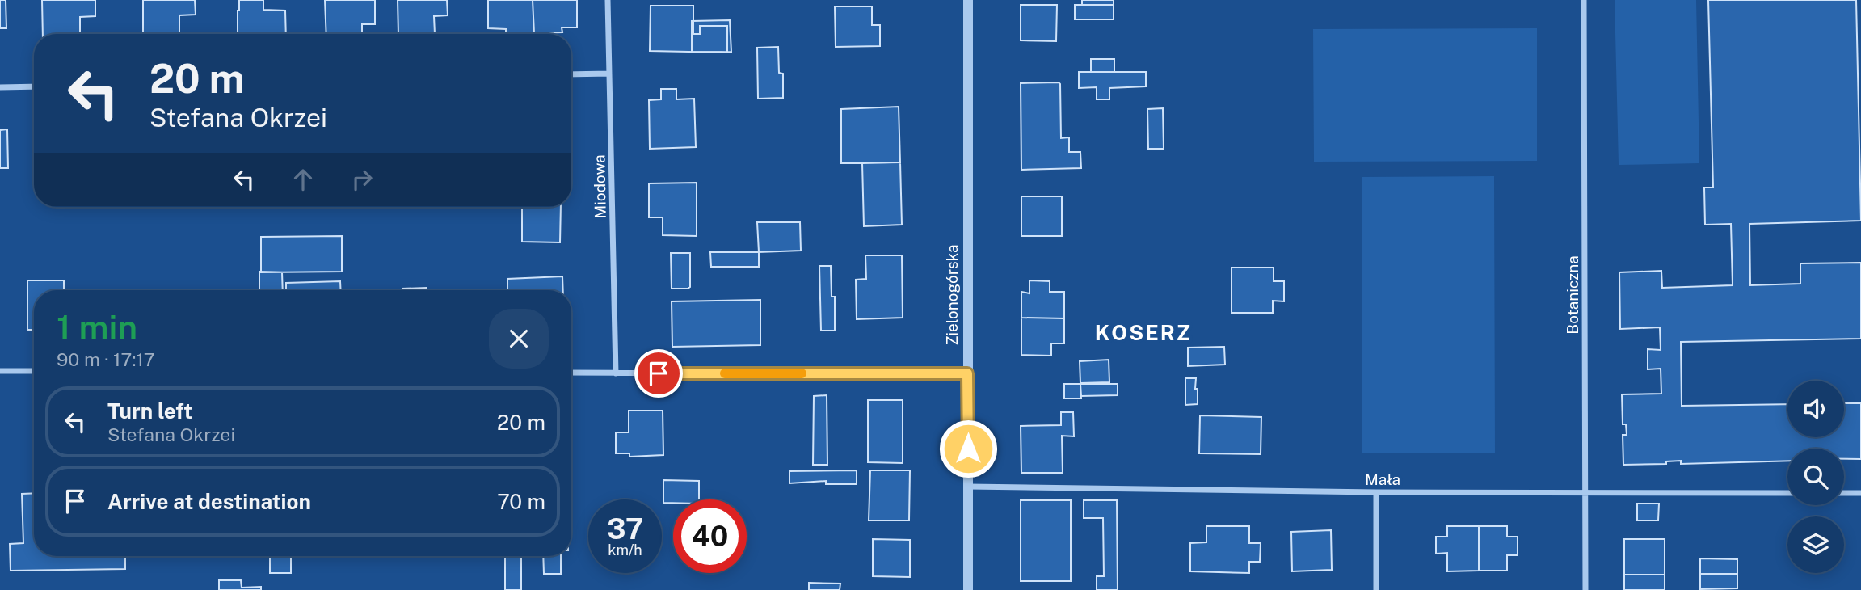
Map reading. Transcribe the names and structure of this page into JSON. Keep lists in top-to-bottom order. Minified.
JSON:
{"streets":{"street":["Miodowa","Zielonogórska","Botaniczna","Mała"]},"crossings":[["Zielonogórska","Mała"],["Botaniczna","Mała"]],"districts":["KOSERZ"],"page":{"turn":["20 m","Stefana Okrzei"],"heading":["1 min","90 m · 17:17"],"list":[{"name":"Turn left","note":"Stefana Okrzei","value":"20 m"},{"name":"Arrive at destination","value":"70 m"}],"speed":"37 km/h","limit":"40"}}
